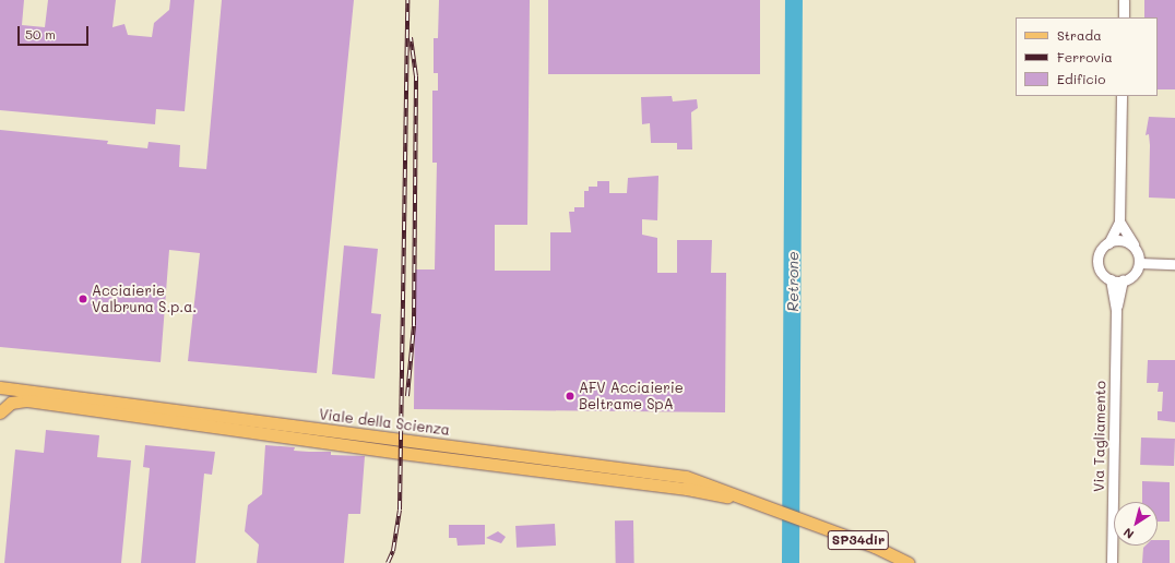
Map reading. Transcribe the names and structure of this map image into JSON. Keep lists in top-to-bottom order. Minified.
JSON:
{"streets":{"main road":["Viale della Scienza","SP34dir"],"street":["Via Tagliamento"]},"water":["Retrone"],"places":["Acciaierie Valbruna S.p.a.","AFV Acciaierie Beltrame SpA"],"legend":["Strada","Ferrovia","Edificio"],"scale_bar":"50 m","north":"bottom left"}
